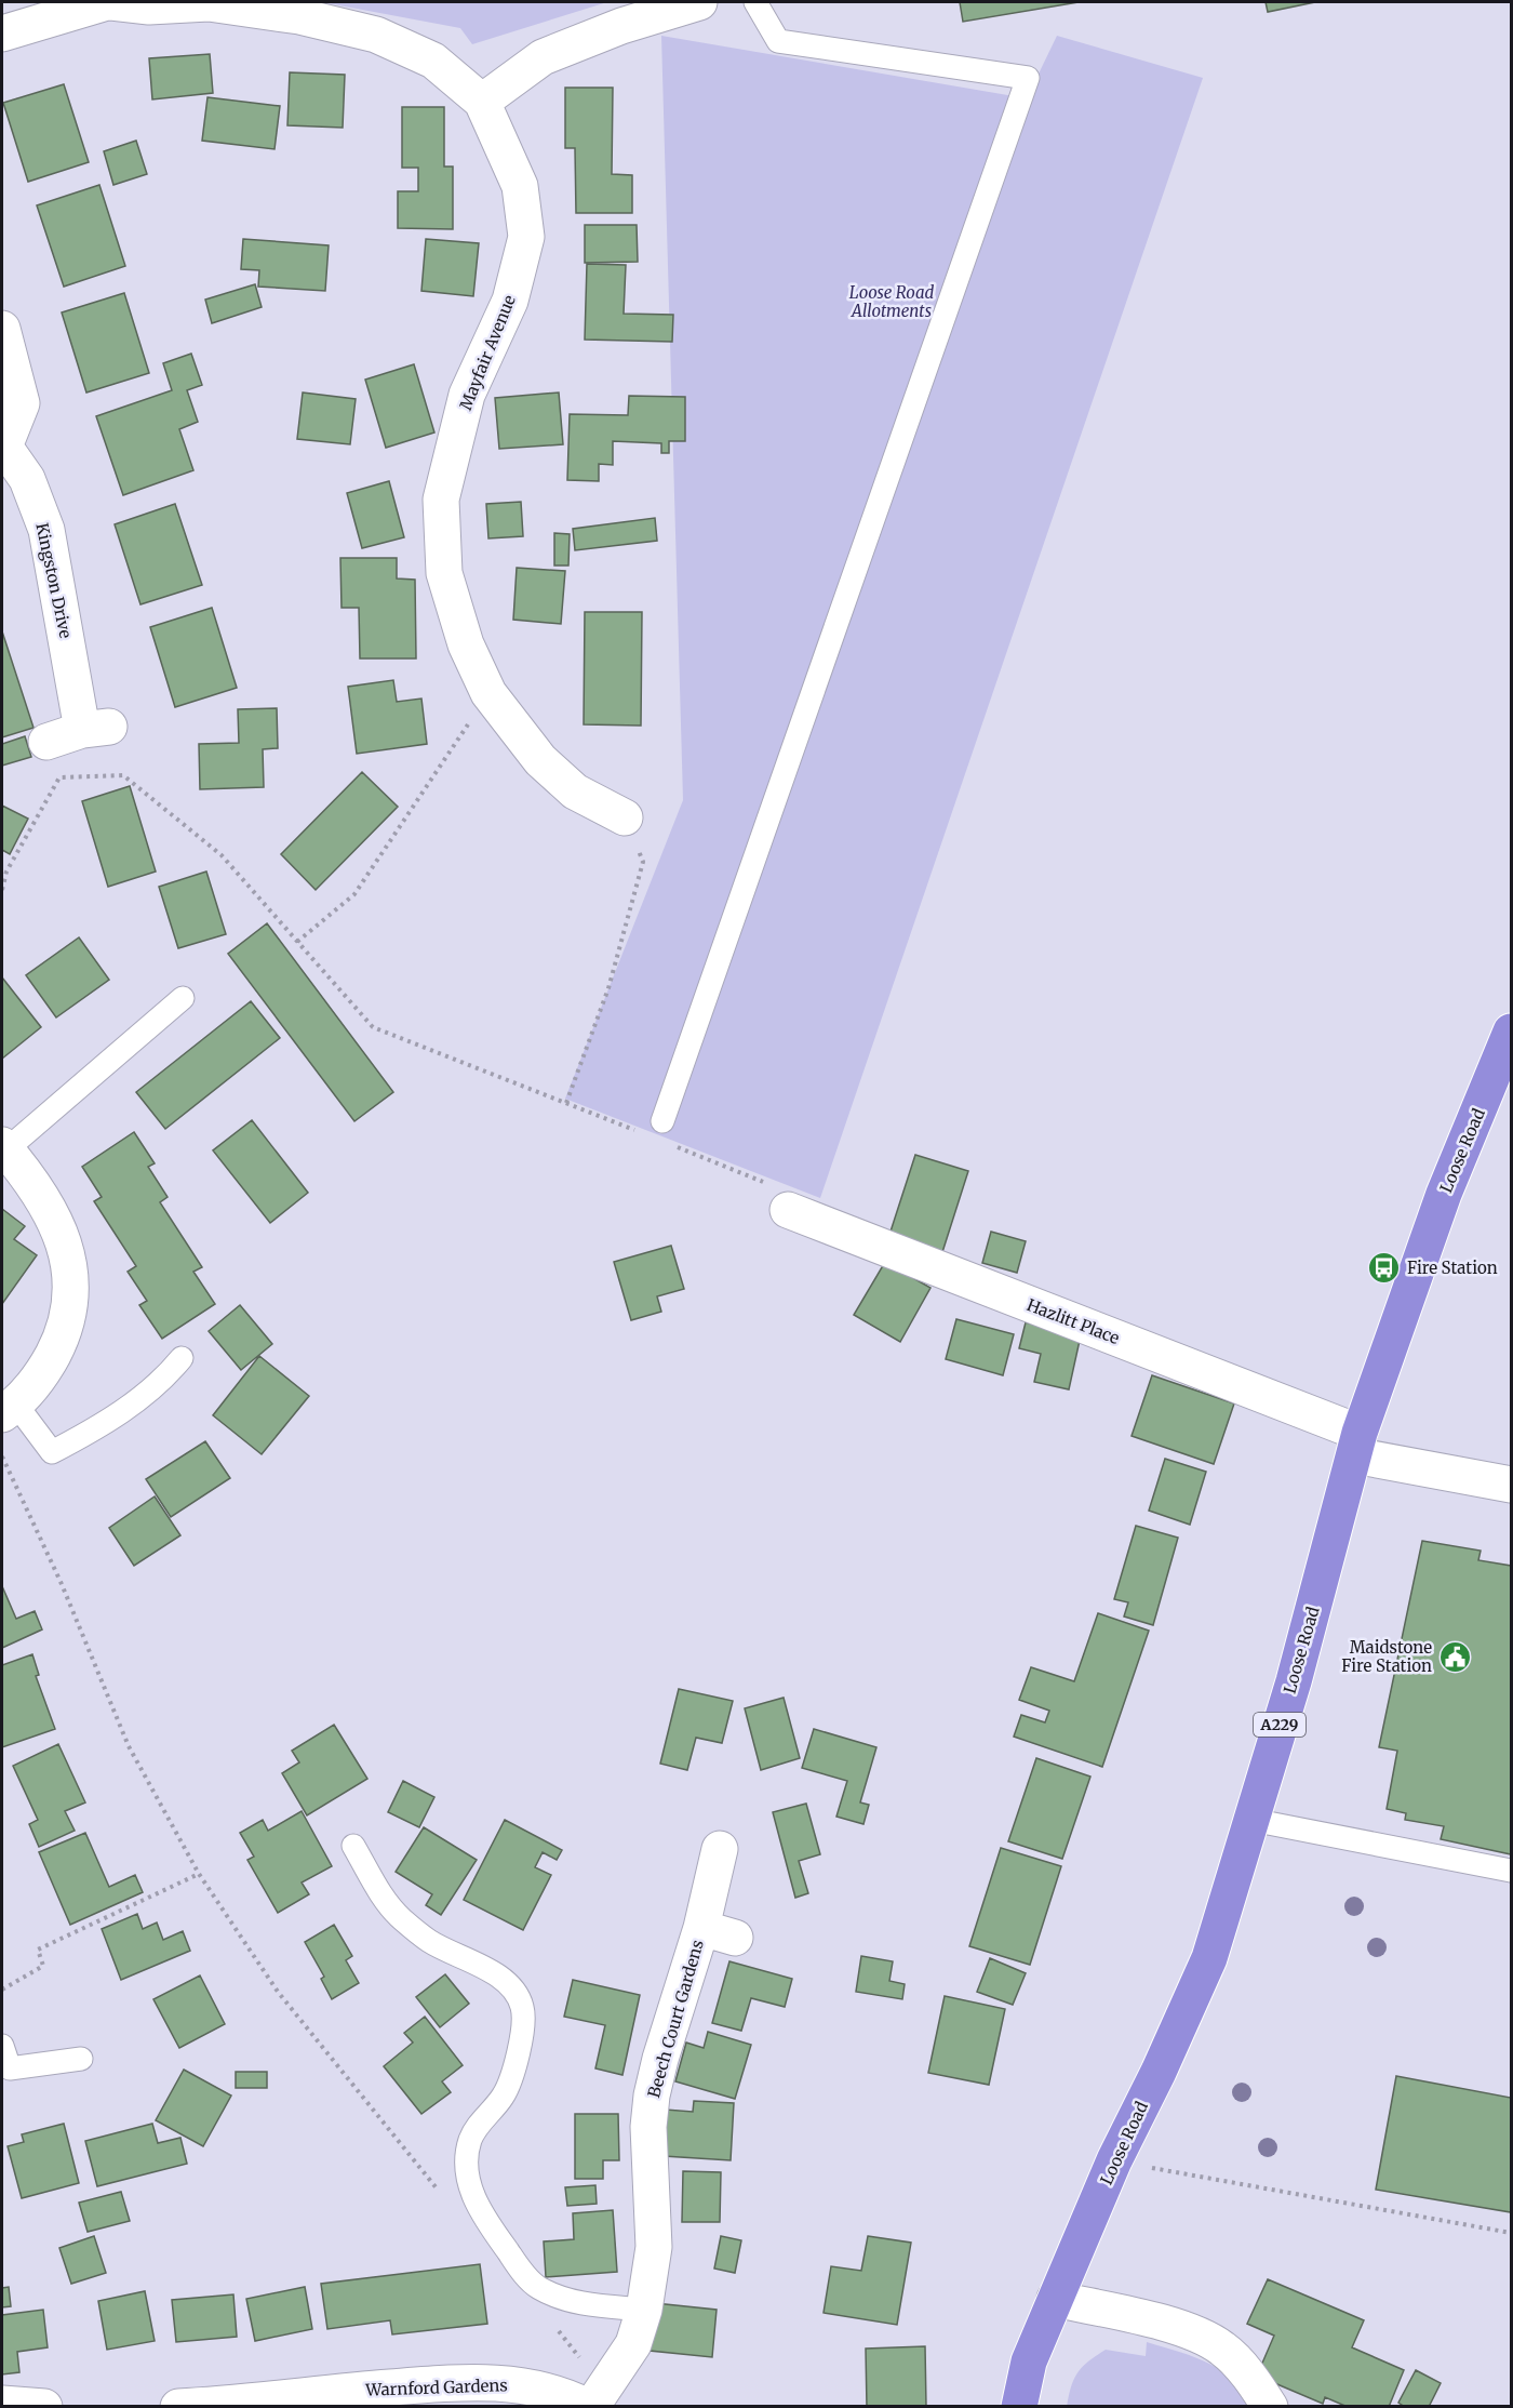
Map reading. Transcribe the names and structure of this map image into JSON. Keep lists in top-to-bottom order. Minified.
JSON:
{"streets":{"highway":["Loose Road","A229"],"street":["Mayfair Avenue","Kingston Drive","Hazlitt Place","Beech Court Gardens","Warnford Gardens"]},"crossings":[["Loose Road","Hazlitt Place"],["Beech Court Gardens","Warnford Gardens"]],"parks":["Loose Road Allotments"],"places":{"bus stop":["Fire Station"],"public building":["Maidstone Fire Station"]}}
